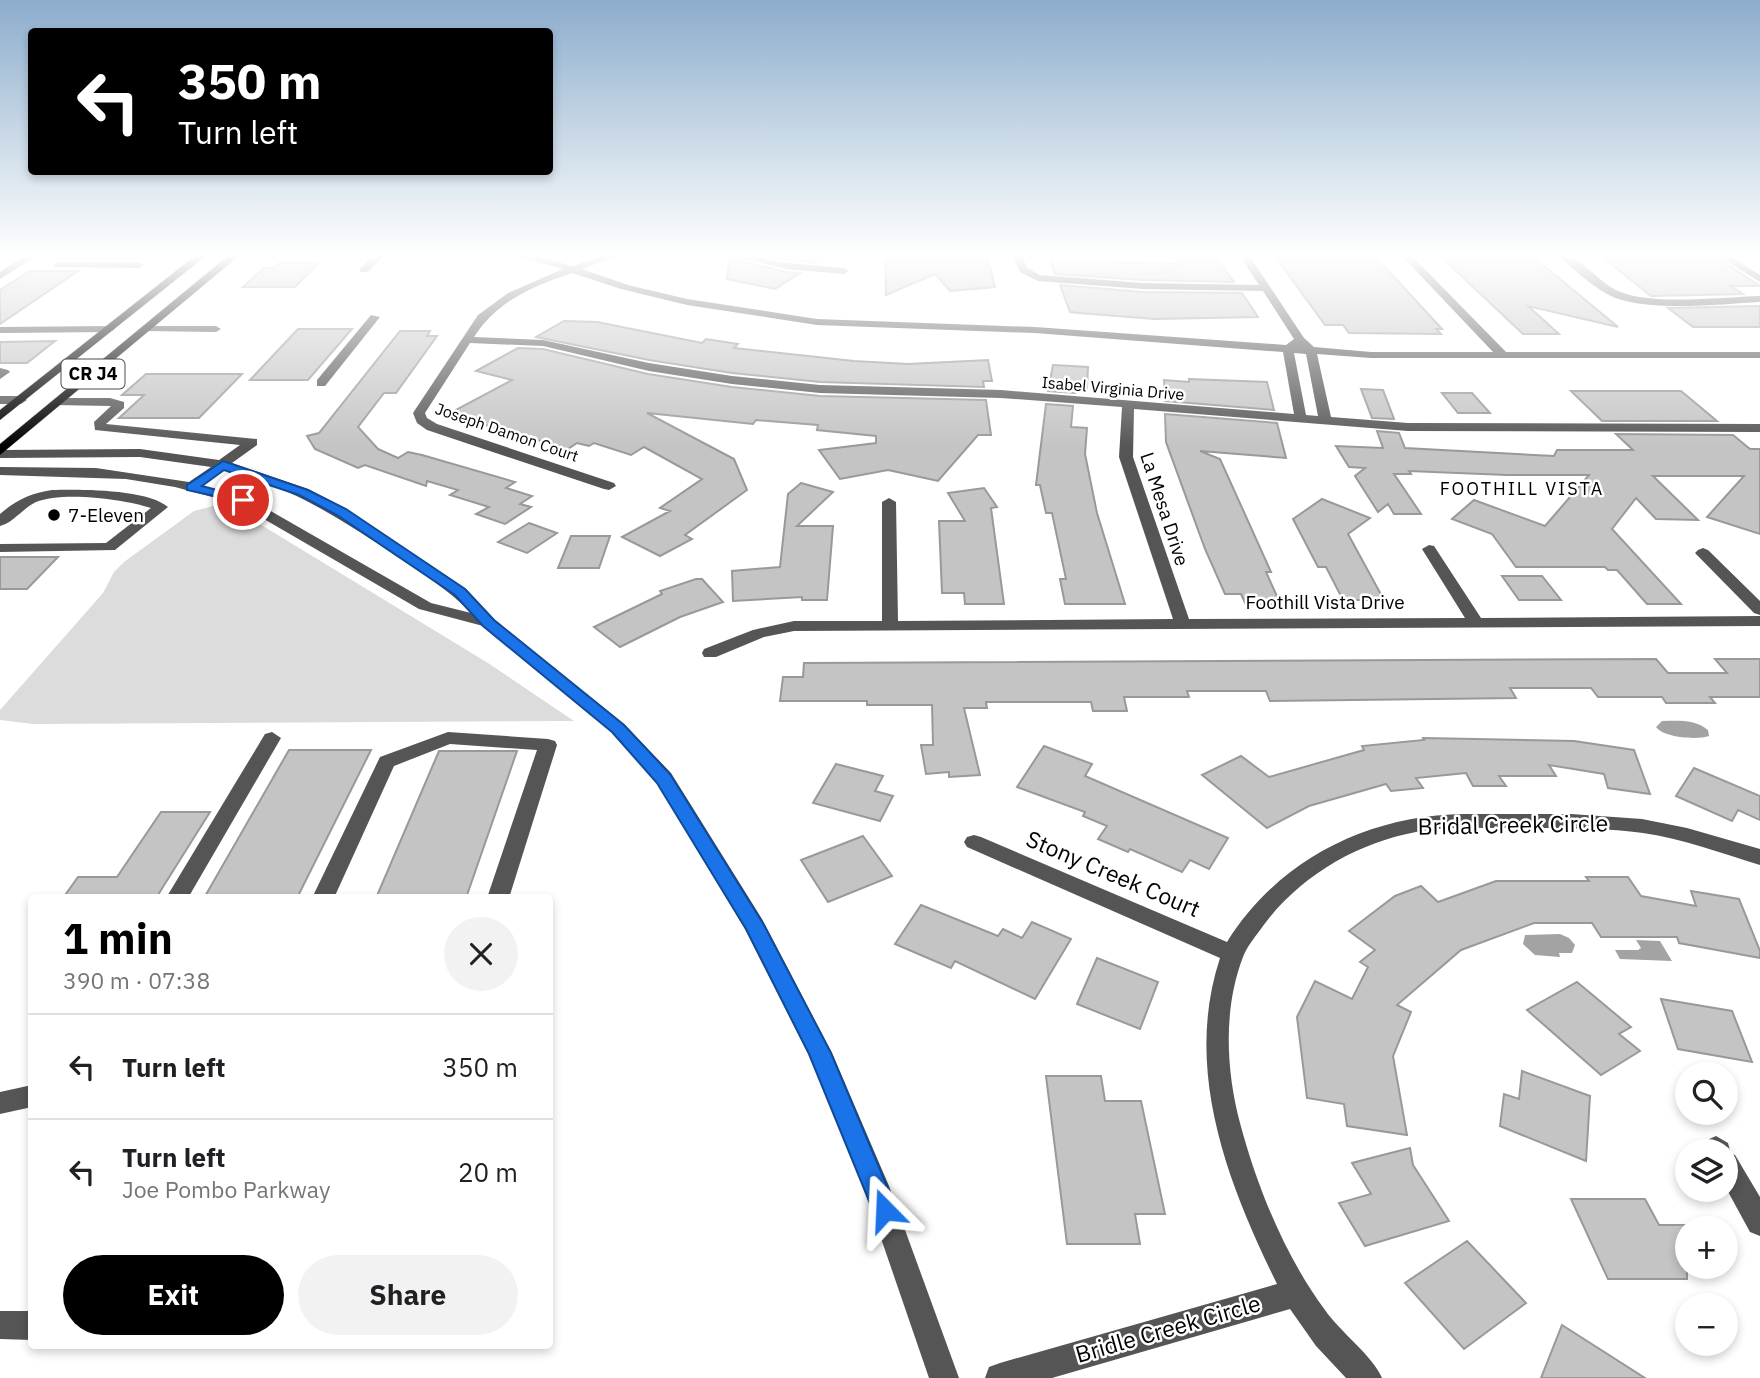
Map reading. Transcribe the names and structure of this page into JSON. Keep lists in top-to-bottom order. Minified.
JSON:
{"streets":{"main road":["CR J4"],"street":["Isabel Virginia Drive","Joseph Damon Court","La Mesa Drive","Foothill Vista Drive","Bridal Creek Circle","Stony Creek Court","Bridle Creek Circle"]},"crossings":[["Isabel Virginia Drive","Joseph Damon Court"],["Isabel Virginia Drive","La Mesa Drive"],["La Mesa Drive","Foothill Vista Drive"],["Bridal Creek Circle","Stony Creek Court"],["Bridal Creek Circle","Bridle Creek Circle"]],"districts":["FOOTHILL VISTA"],"places":["7-Eleven"],"page":{"turn":["350 m","Turn left"],"heading":["1 min","390 m · 07:38"],"list":[{"name":"Turn left","value":"350 m"},{"name":"Turn left","note":"Joe Pombo Parkway","value":"20 m"}],"map_buttons":["+","−"],"buttons":["Exit","Share"]}}
